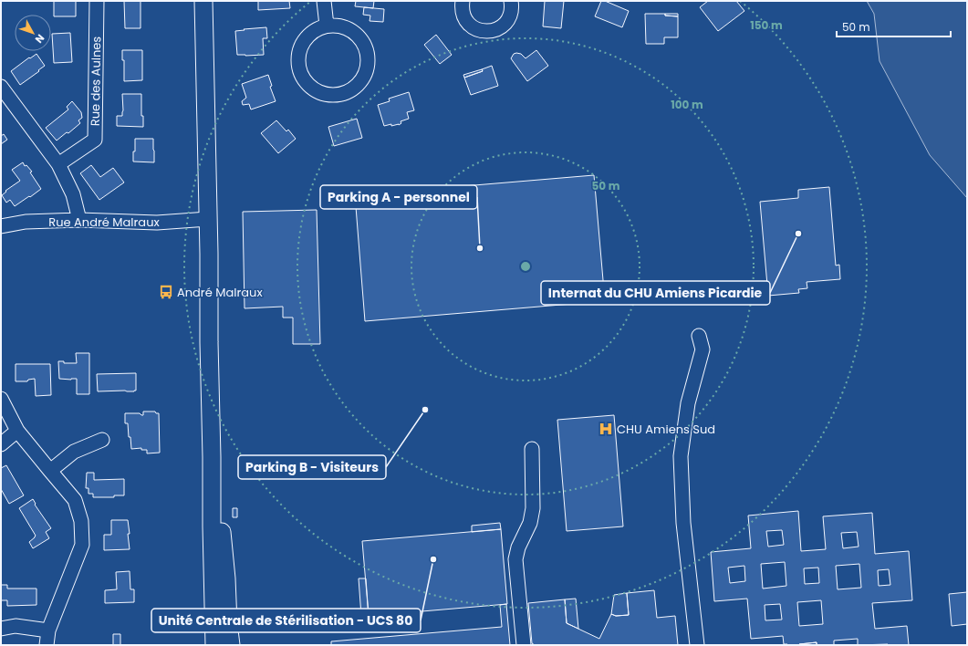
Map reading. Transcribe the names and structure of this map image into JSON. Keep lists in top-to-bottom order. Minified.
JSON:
{"streets":{"street":["Rue des Aulnes","Rue André Malraux"]},"places":{"other":["Internat du CHU Amiens Picardie","Parking A - personnel","Parking B - Visiteurs","Unité Centrale de Stérilisation - UCS 80"],"bus stop":["André Malraux"],"hospital":["CHU Amiens Sud"]},"scale_bar":"50 m","north":"bottom right","rings":["150 m","100 m","50 m"]}
